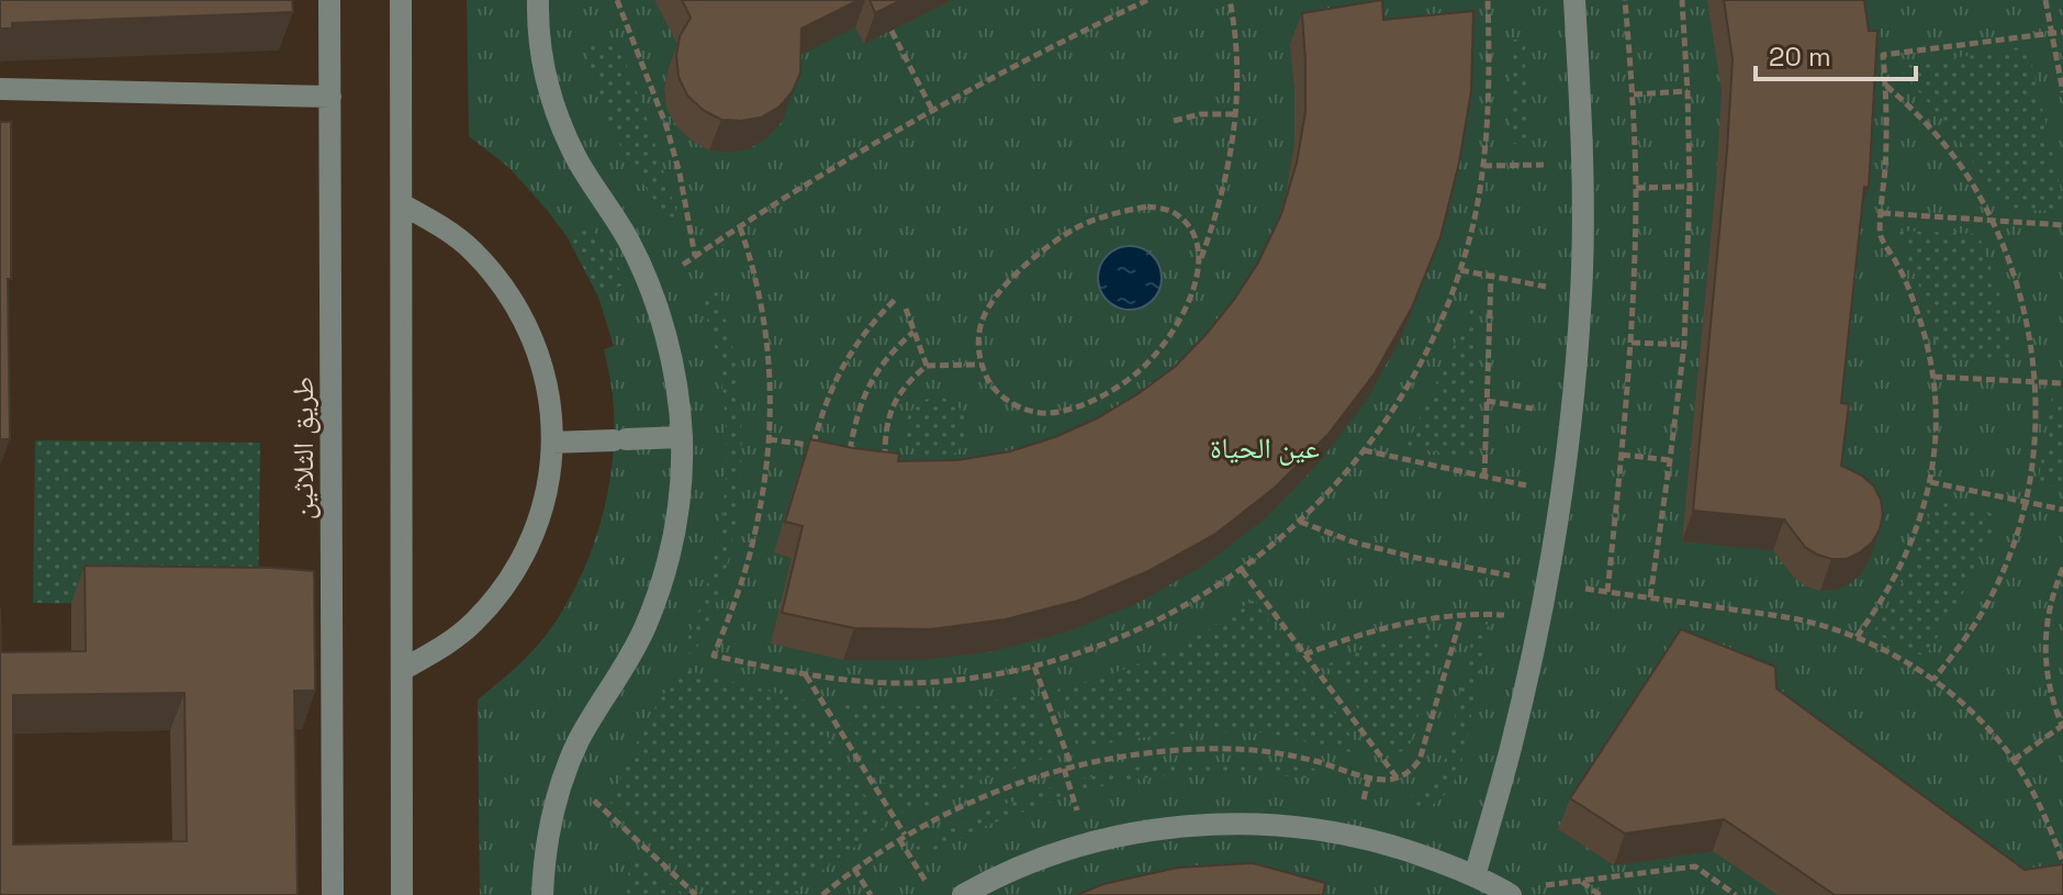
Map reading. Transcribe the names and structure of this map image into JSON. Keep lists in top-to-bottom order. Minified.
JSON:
{"streets":{"street":["طريق الثلاثين"]},"parks":["عين الحياة"],"scale_bar":"20 m"}
